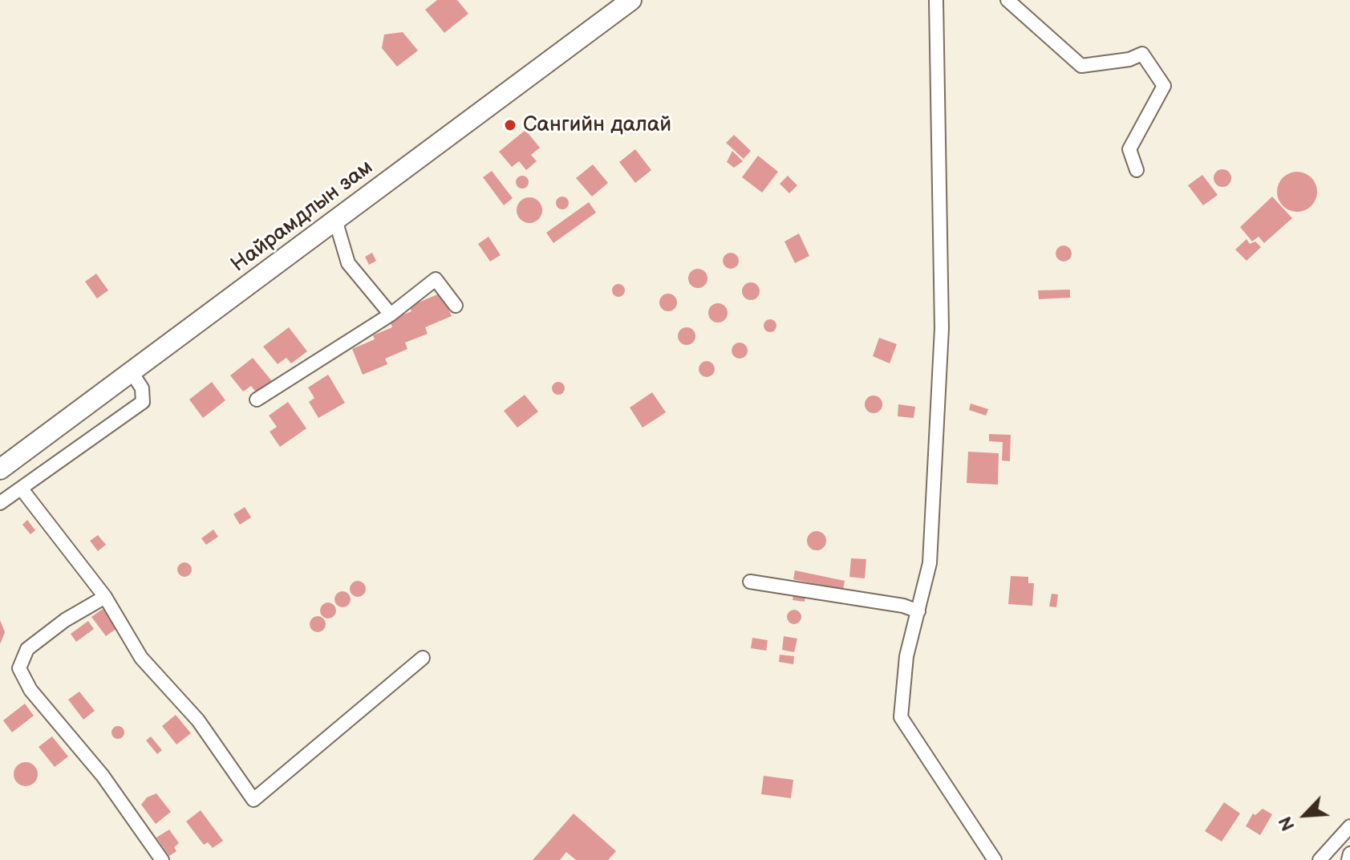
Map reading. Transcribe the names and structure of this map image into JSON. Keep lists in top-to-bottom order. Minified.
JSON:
{"streets":{"main road":["Найрамдлын зам"]},"places":["Сангийн далай"],"north":"bottom left"}
